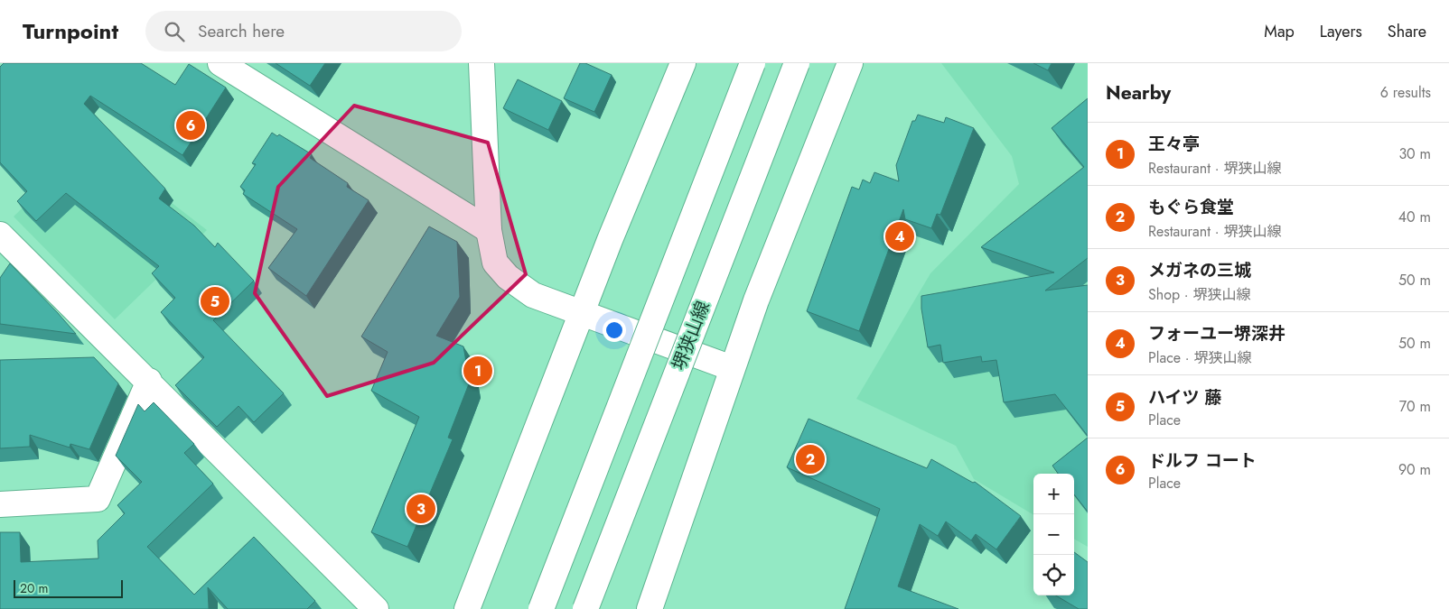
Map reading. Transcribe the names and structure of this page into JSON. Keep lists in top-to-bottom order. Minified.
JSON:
{"streets":{"main road":["堺狭山線"]},"scale_bar":"20 m","page":{"header":"Turnpoint","search":"Search here","nav":["Map","Layers","Share"],"heading":["Nearby","6 results"],"pins":["6","4","5","1","2","3"],"list":[{"mark":"1","name":"王々亭","note":"Restaurant · 堺狭山線","value":"30 m"},{"mark":"2","name":"もぐら食堂","note":"Restaurant · 堺狭山線","value":"40 m"},{"mark":"3","name":"メガネの三城","note":"Shop · 堺狭山線","value":"50 m"},{"mark":"4","name":"フォーユー堺深井","note":"Place · 堺狭山線","value":"50 m"},{"mark":"5","name":"ハイツ 藤","note":"Place","value":"70 m"},{"mark":"6","name":"ドルフ コート","note":"Place","value":"90 m"}],"map_buttons":["+","−"],"scale":"20 m"}}
